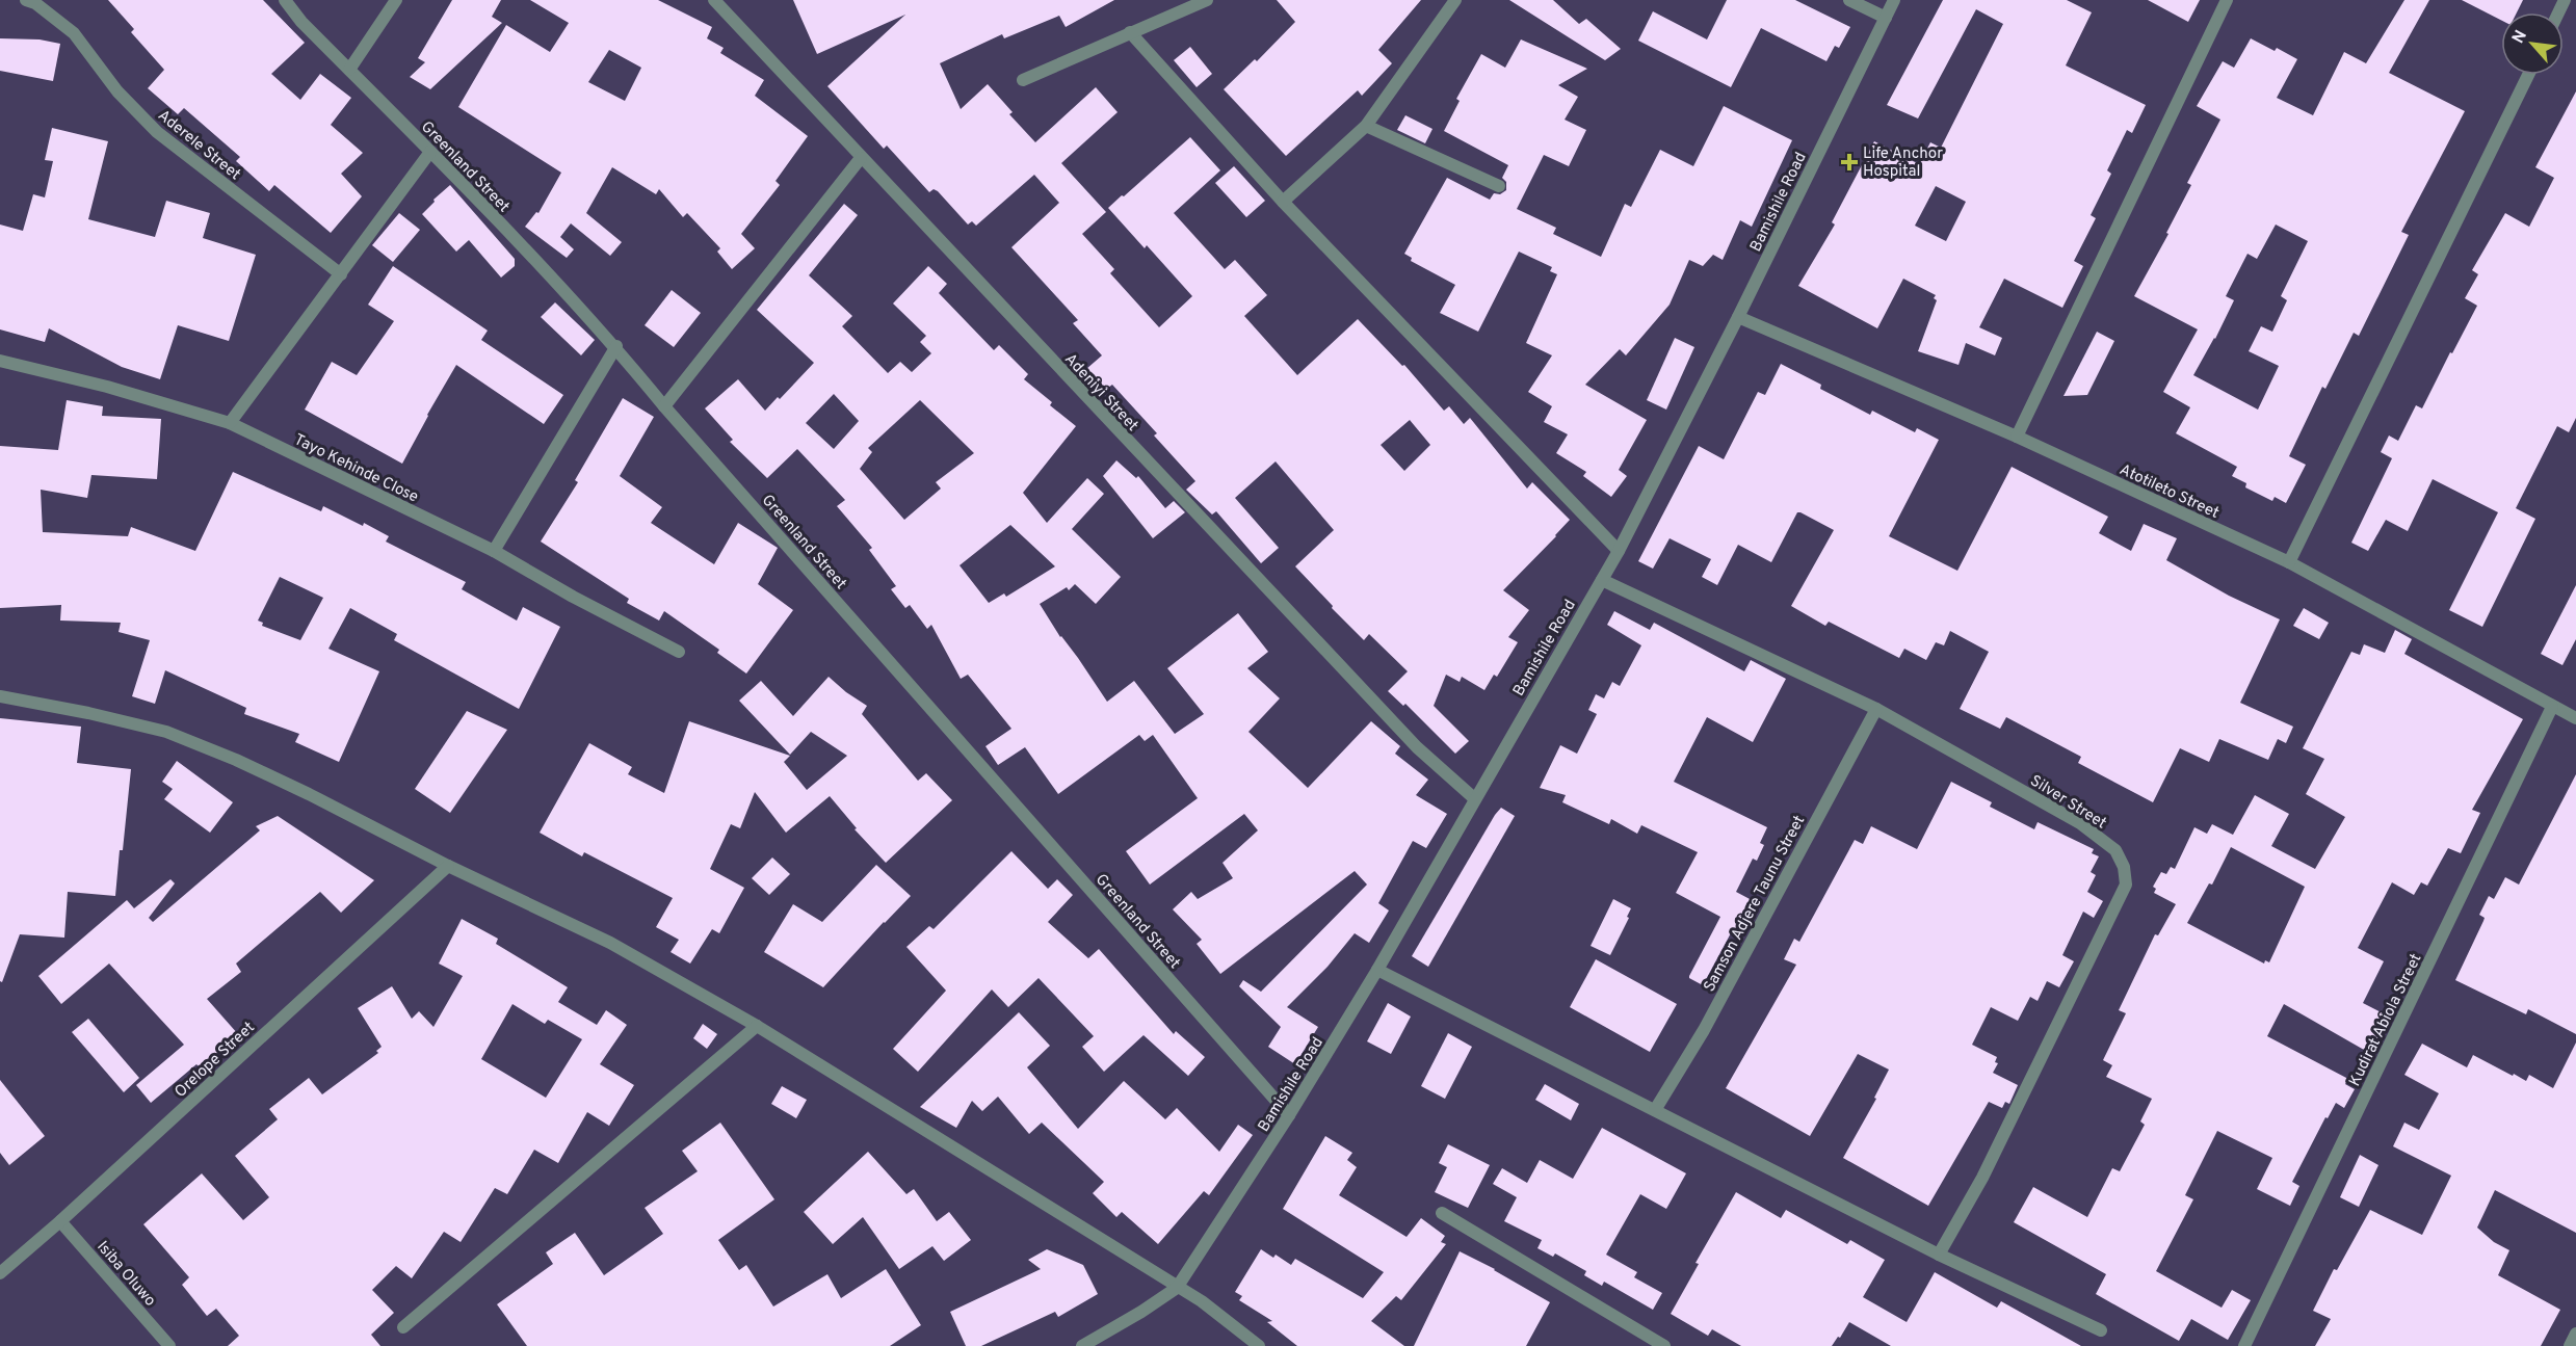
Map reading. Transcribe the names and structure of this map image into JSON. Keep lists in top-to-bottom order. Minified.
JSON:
{"streets":{"street":["Aderele Street","Greenland Street","Bamishile Road","Adeniyi Street","Tayo Kehinde Close","Atotileto Street","Silver Street","Samson Adjere Taunu Street","Kudirat Abiola Street","Orelope Street","Isiba Oluwo"]},"crossings":[["Greenland Street","Bamishile Road"],["Bamishile Road","Adeniyi Street"],["Bamishile Road","Atotileto Street"],["Bamishile Road","Silver Street"],["Atotileto Street","Kudirat Abiola Street"],["Silver Street","Samson Adjere Taunu Street"],["Orelope Street","Isiba Oluwo"]],"places":{"health":["Life Anchor Hospital"]},"north":"top left"}
